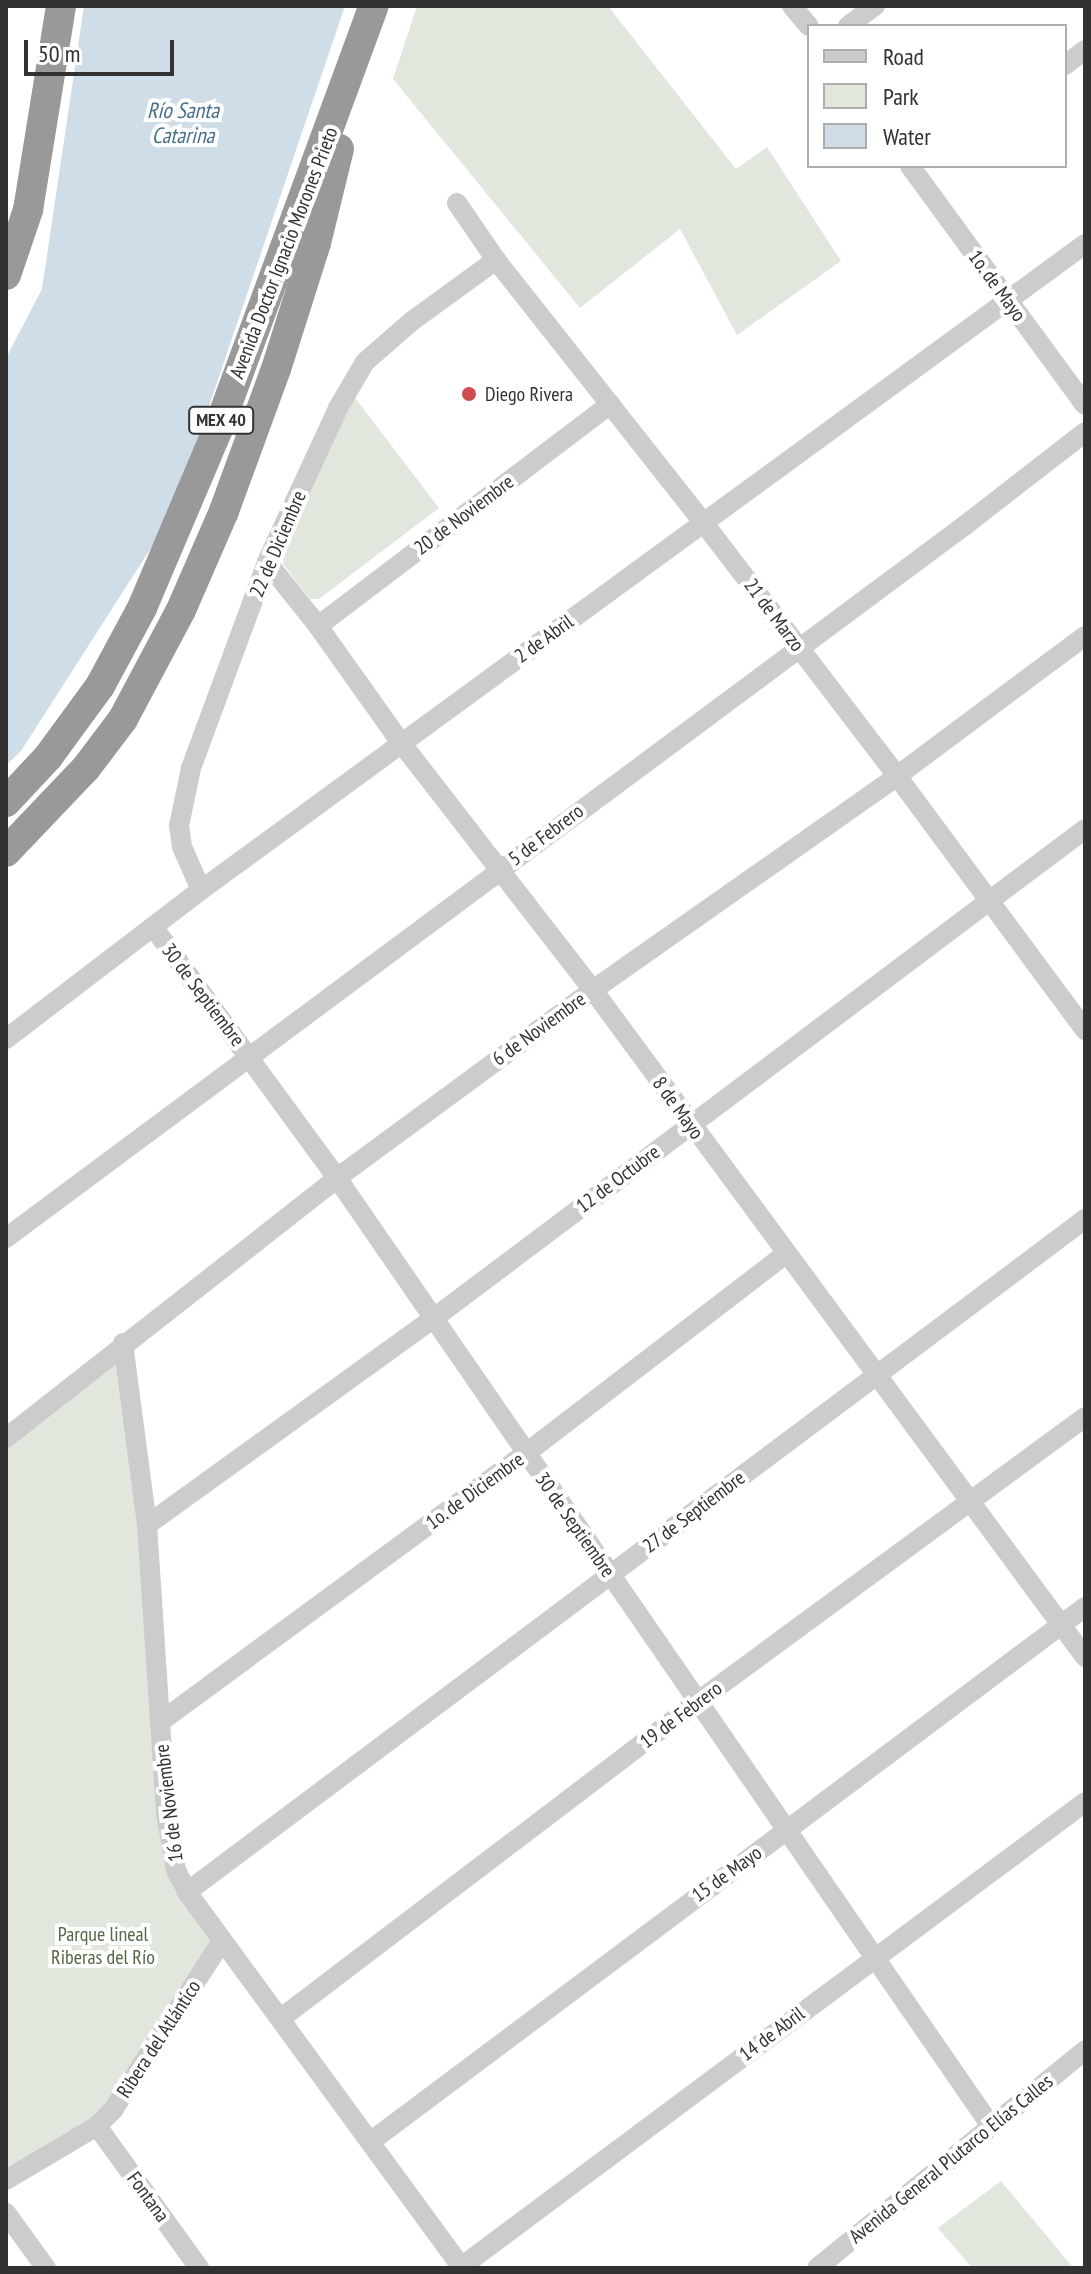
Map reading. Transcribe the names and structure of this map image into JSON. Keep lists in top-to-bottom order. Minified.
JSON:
{"streets":{"highway":["Avenida Doctor Ignacio Morones Prieto","MEX 40"],"street":["1o. de Mayo","20 de Noviembre","22 de Diciembre","21 de Marzo","2 de Abril","5 de Febrero","30 de Septiembre","6 de Noviembre","8 de Mayo","12 de Octubre","1o. de Diciembre","27 de Septiembre","19 de Febrero","16 de Noviembre","15 de Mayo","14 de Abril","Ribera del Atlántico","Avenida General Plutarco Elías Calles","Fontana"]},"crossings":[["1o. de Mayo","2 de Abril"],["20 de Noviembre","21 de Marzo"],["20 de Noviembre","8 de Mayo"],["22 de Diciembre","21 de Marzo"],["22 de Diciembre","2 de Abril"],["22 de Diciembre","8 de Mayo"],["21 de Marzo","2 de Abril"],["21 de Marzo","5 de Febrero"],["21 de Marzo","6 de Noviembre"],["21 de Marzo","12 de Octubre"],["2 de Abril","30 de Septiembre"],["2 de Abril","8 de Mayo"],["5 de Febrero","30 de Septiembre"],["5 de Febrero","8 de Mayo"],["30 de Septiembre","6 de Noviembre"],["30 de Septiembre","12 de Octubre"],["30 de Septiembre","1o. de Diciembre"],["30 de Septiembre","27 de Septiembre"],["30 de Septiembre","19 de Febrero"],["30 de Septiembre","15 de Mayo"],["30 de Septiembre","14 de Abril"],["30 de Septiembre","Avenida General Plutarco Elías Calles"],["6 de Noviembre","8 de Mayo"],["6 de Noviembre","16 de Noviembre"],["8 de Mayo","12 de Octubre"],["8 de Mayo","1o. de Diciembre"],["8 de Mayo","27 de Septiembre"],["8 de Mayo","19 de Febrero"],["8 de Mayo","15 de Mayo"],["12 de Octubre","16 de Noviembre"],["1o. de Diciembre","16 de Noviembre"],["27 de Septiembre","16 de Noviembre"],["19 de Febrero","16 de Noviembre"],["16 de Noviembre","15 de Mayo"],["16 de Noviembre","14 de Abril"],["16 de Noviembre","Ribera del Atlántico"],["Ribera del Atlántico","Fontana"]],"water":["Río Santa Catarina"],"parks":["Parque lineal Riberas del Río"],"places":["Diego Rivera"],"legend":["Road","Park","Water"],"scale_bar":"50 m"}
